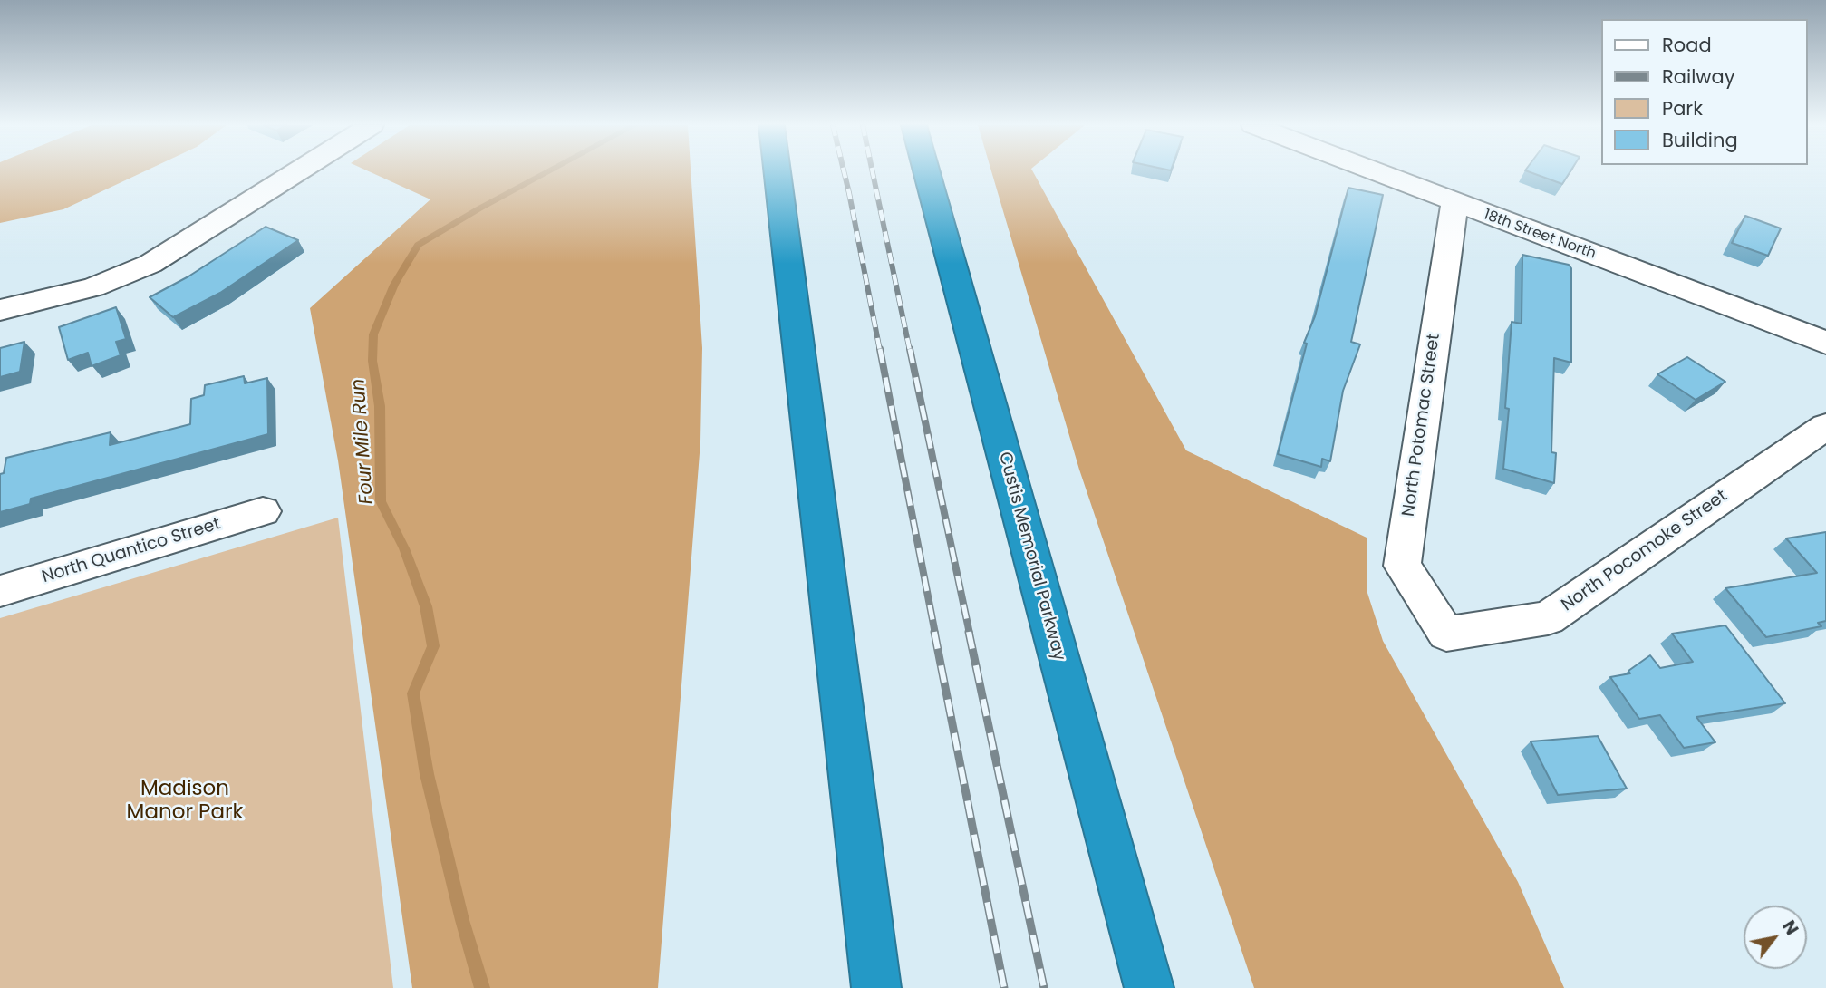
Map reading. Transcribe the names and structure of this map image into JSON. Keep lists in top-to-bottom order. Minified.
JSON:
{"streets":{"highway":["Custis Memorial Parkway"],"street":["18th Street North","North Potomac Street","North Quantico Street","North Pocomoke Street"]},"crossings":[["18th Street North","North Potomac Street"],["North Potomac Street","North Pocomoke Street"]],"water":["Four Mile Run"],"parks":["Madison Manor Park"],"legend":["Road","Railway","Park","Building"],"north":"top right"}
